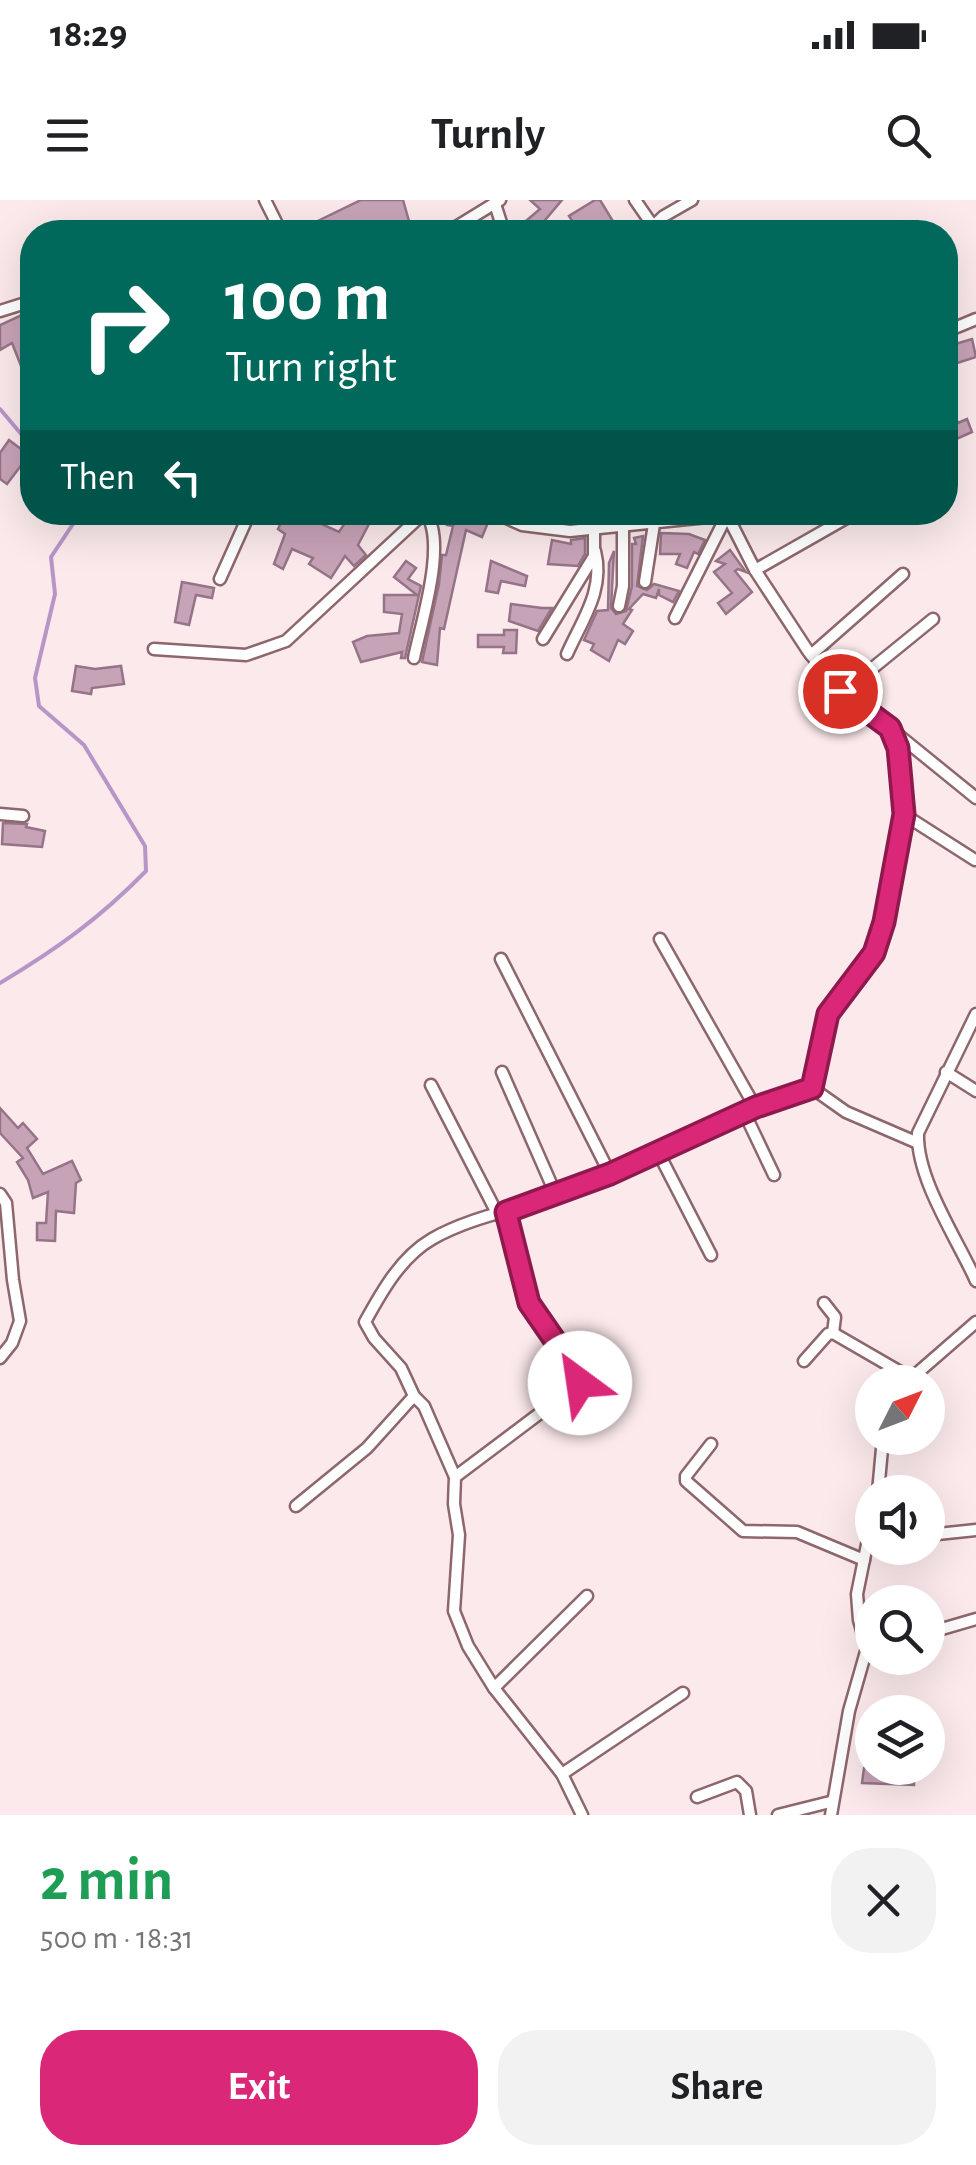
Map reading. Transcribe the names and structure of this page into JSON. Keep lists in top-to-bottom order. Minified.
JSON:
{"north":"top right","page":{"status":"18:29","header":"Turnly","turn":["100 m","Turn right"],"then":"Then","heading":["2 min","500 m · 18:31"],"buttons":["Exit","Share"]}}
